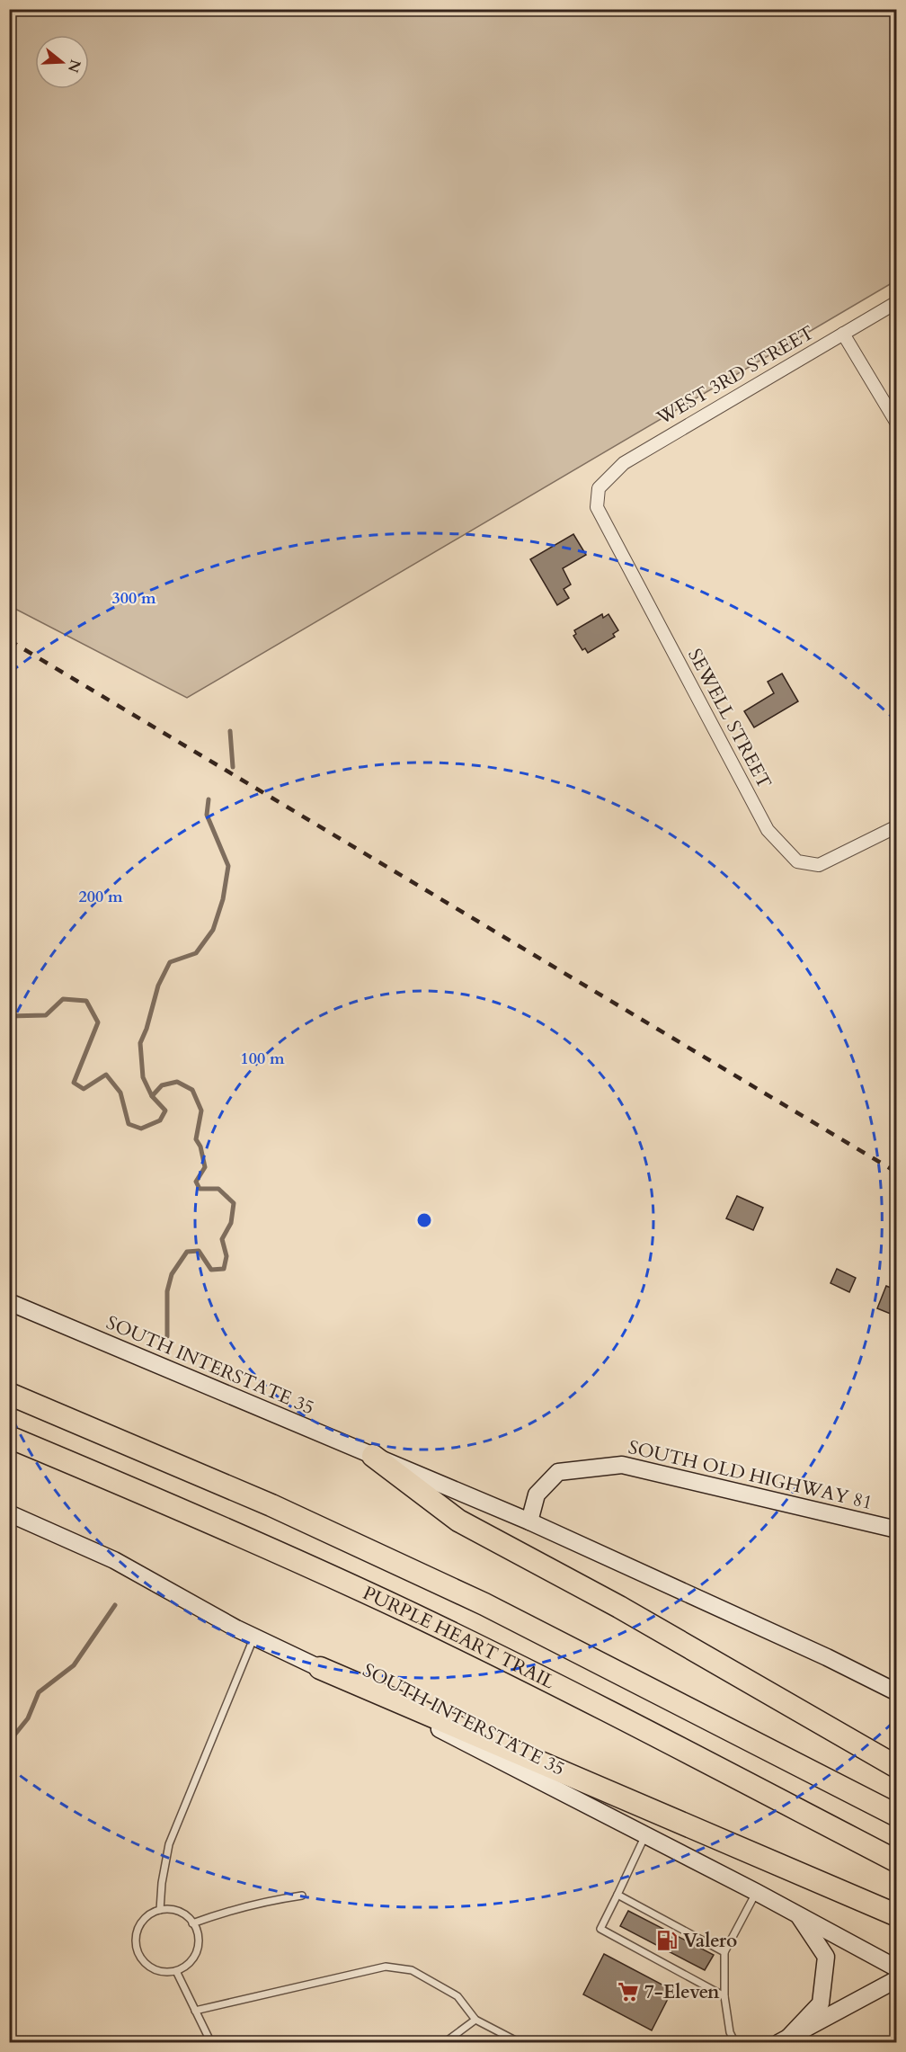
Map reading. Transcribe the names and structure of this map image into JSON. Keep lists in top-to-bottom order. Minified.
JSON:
{"streets":{"highway":["PURPLE HEART TRAIL"],"main road":["SOUTH INTERSTATE 35","SOUTH OLD HIGHWAY 81"],"street":["WEST 3RD STREET","SEWELL STREET"]},"crossings":[["WEST 3RD STREET","SEWELL STREET"],["SOUTH INTERSTATE 35","SOUTH OLD HIGHWAY 81"]],"places":{"fuel station":["Valero"],"supermarket":["7-Eleven"]},"north":"right","rings":["300 m","200 m","100 m"]}
